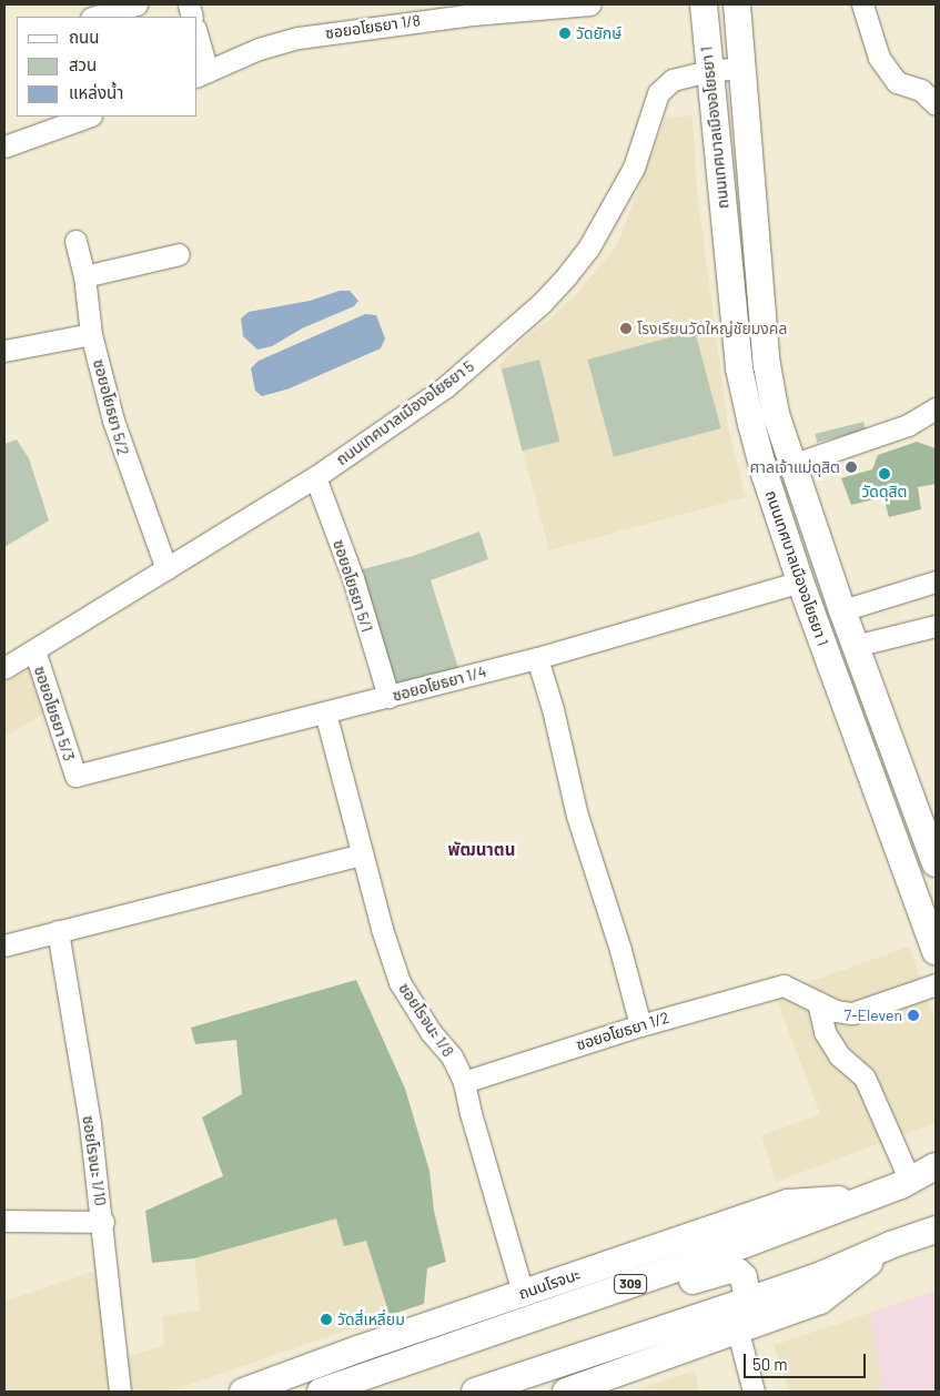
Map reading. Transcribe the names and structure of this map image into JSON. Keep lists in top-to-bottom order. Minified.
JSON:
{"streets":{"main road":["ถนนเทศบาลเมืองอโยธยา 1","ถนนโรจนะ","309"],"street":["ซอยอโยธยา 1/8","ซอยอโยธยา 5/2","ถนนเทศบาลเมืองอโยธยา 5","ซอยอโยธยา 5/1","ซอยอโยธยา 1/4","ซอยอโยธยา 5/3","ซอยโรจนะ 1/8","ซอยอโยธยา 1/2","ซอยโรจนะ 1/10"]},"crossings":[["ถนนเทศบาลเมืองอโยธยา 1","ถนนเทศบาลเมืองอโยธยา 5"],["ถนนเทศบาลเมืองอโยธยา 1","ซอยอโยธยา 1/4"],["ซอยอโยธยา 5/2","ถนนเทศบาลเมืองอโยธยา 5"],["ถนนเทศบาลเมืองอโยธยา 5","ซอยอโยธยา 5/1"],["ถนนเทศบาลเมืองอโยธยา 5","ซอยอโยธยา 5/3"],["ซอยอโยธยา 5/1","ซอยอโยธยา 1/4"],["ซอยอโยธยา 1/4","ซอยอโยธยา 5/3"],["ซอยอโยธยา 1/4","ซอยโรจนะ 1/8"],["ซอยโรจนะ 1/8","ซอยอโยธยา 1/2"],["ซอยโรจนะ 1/8","ถนนโรจนะ"]],"districts":["พัฒนาตน"],"places":["วัดยักษ์","โรงเรียนวัดใหญ่ชัยมงคล","ศาลเจ้าแม่ดุสิต","วัดดุสิต","7-Eleven","วัดสี่เหลี่ยม"],"legend":["ถนน","สวน","แหล่งน้ำ"],"scale_bar":"50 m"}
